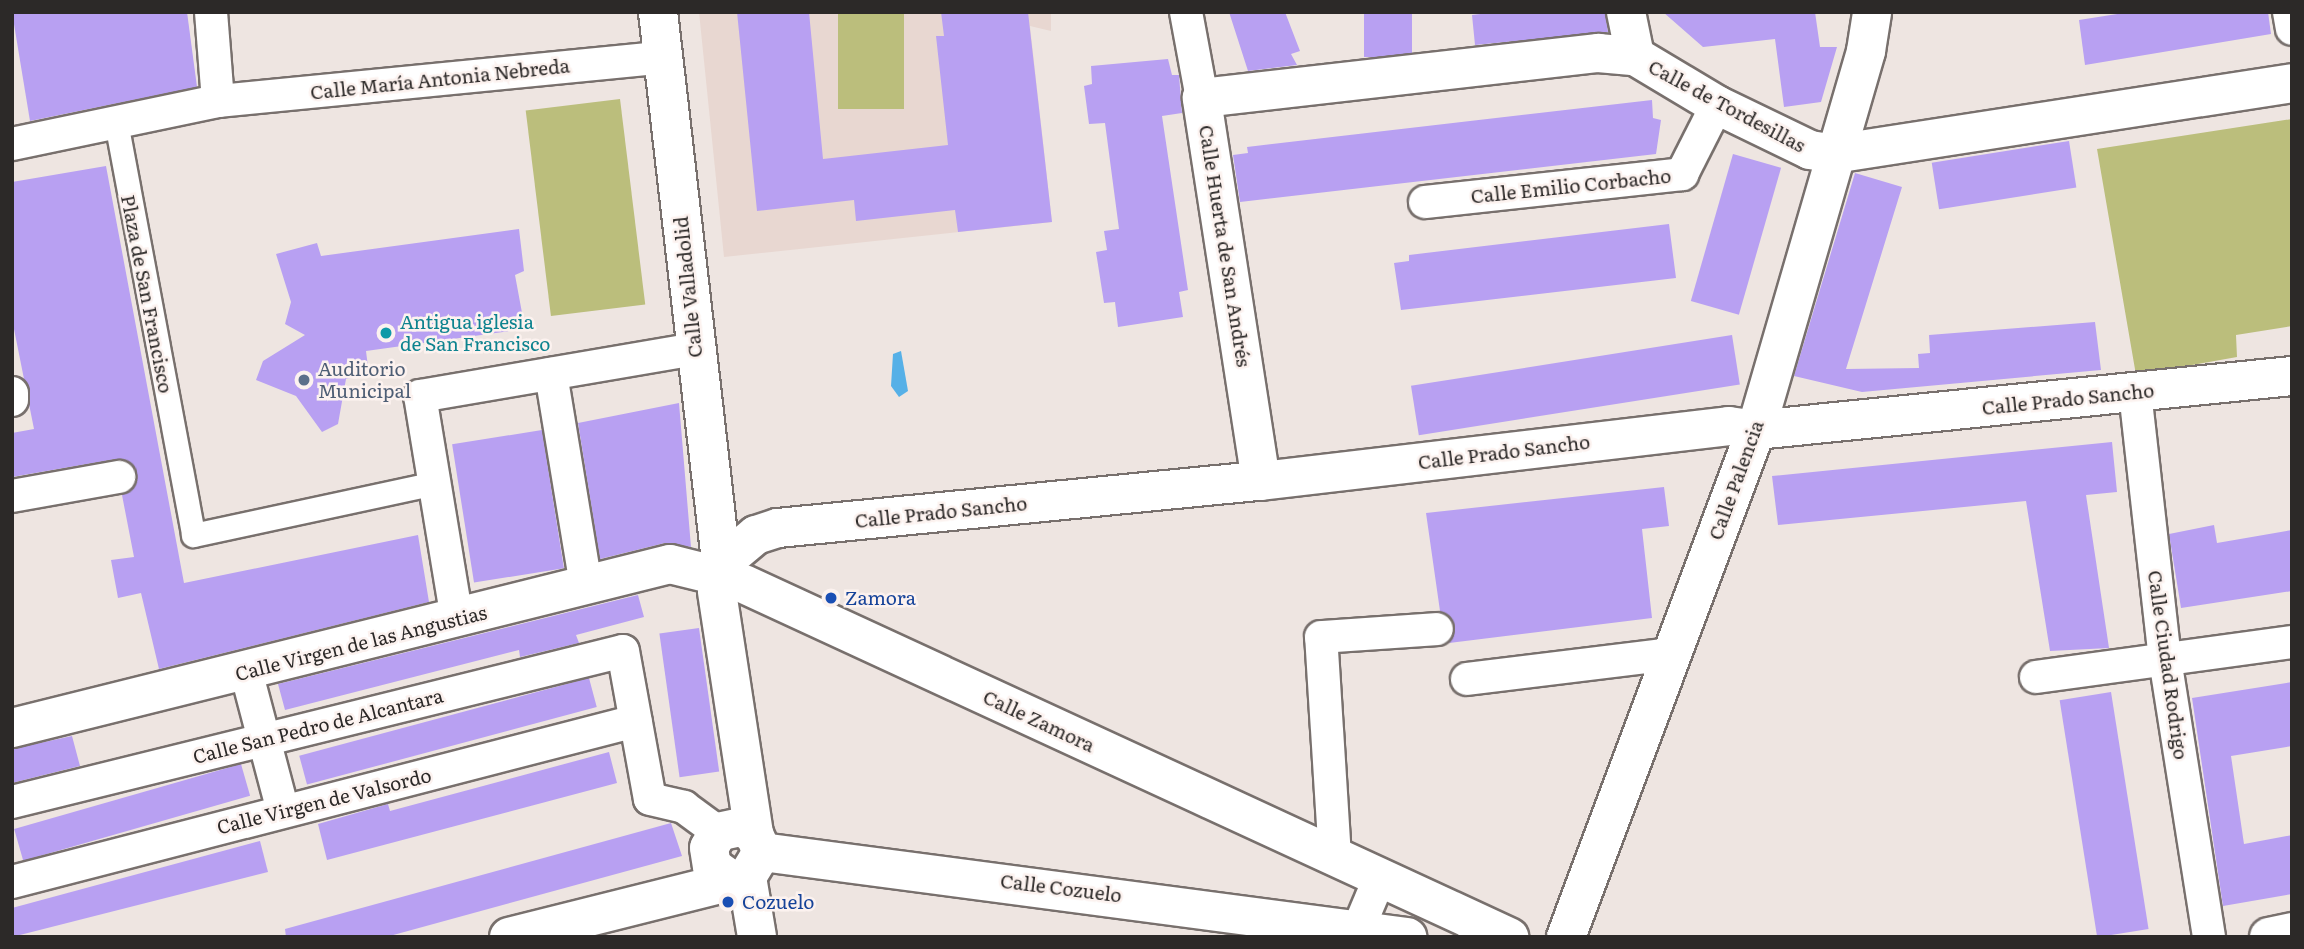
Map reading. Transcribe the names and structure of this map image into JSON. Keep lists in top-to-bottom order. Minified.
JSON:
{"streets":{"street":["Calle María Antonia Nebreda","Calle de Tordesillas","Calle Emilio Corbacho","Calle Huerta de San Andrés","Calle Valladolid","Plaza de San Francisco","Calle Prado Sancho","Calle Palencia","Calle Virgen de las Angustias","Calle Ciudad Rodrigo","Calle Zamora","Calle San Pedro de Alcantara","Calle Virgen de Valsordo","Calle Cozuelo"]},"crossings":[["Calle María Antonia Nebreda","Calle Valladolid"],["Calle María Antonia Nebreda","Plaza de San Francisco"],["Calle de Tordesillas","Calle Emilio Corbacho"],["Calle de Tordesillas","Calle Huerta de San Andrés"],["Calle de Tordesillas","Calle Palencia"],["Calle Huerta de San Andrés","Calle Prado Sancho"],["Calle Valladolid","Calle Prado Sancho"],["Calle Valladolid","Calle Virgen de las Angustias"],["Calle Valladolid","Calle Zamora"],["Calle Valladolid","Calle Cozuelo"],["Calle Prado Sancho","Calle Palencia"],["Calle Prado Sancho","Calle Virgen de las Angustias"],["Calle Prado Sancho","Calle Ciudad Rodrigo"],["Calle Prado Sancho","Calle Zamora"],["Calle Virgen de las Angustias","Calle Zamora"],["Calle San Pedro de Alcantara","Calle Virgen de Valsordo"]],"places":["Antigua iglesia de San Francisco","Auditorio Municipal","Zamora","Cozuelo"]}
